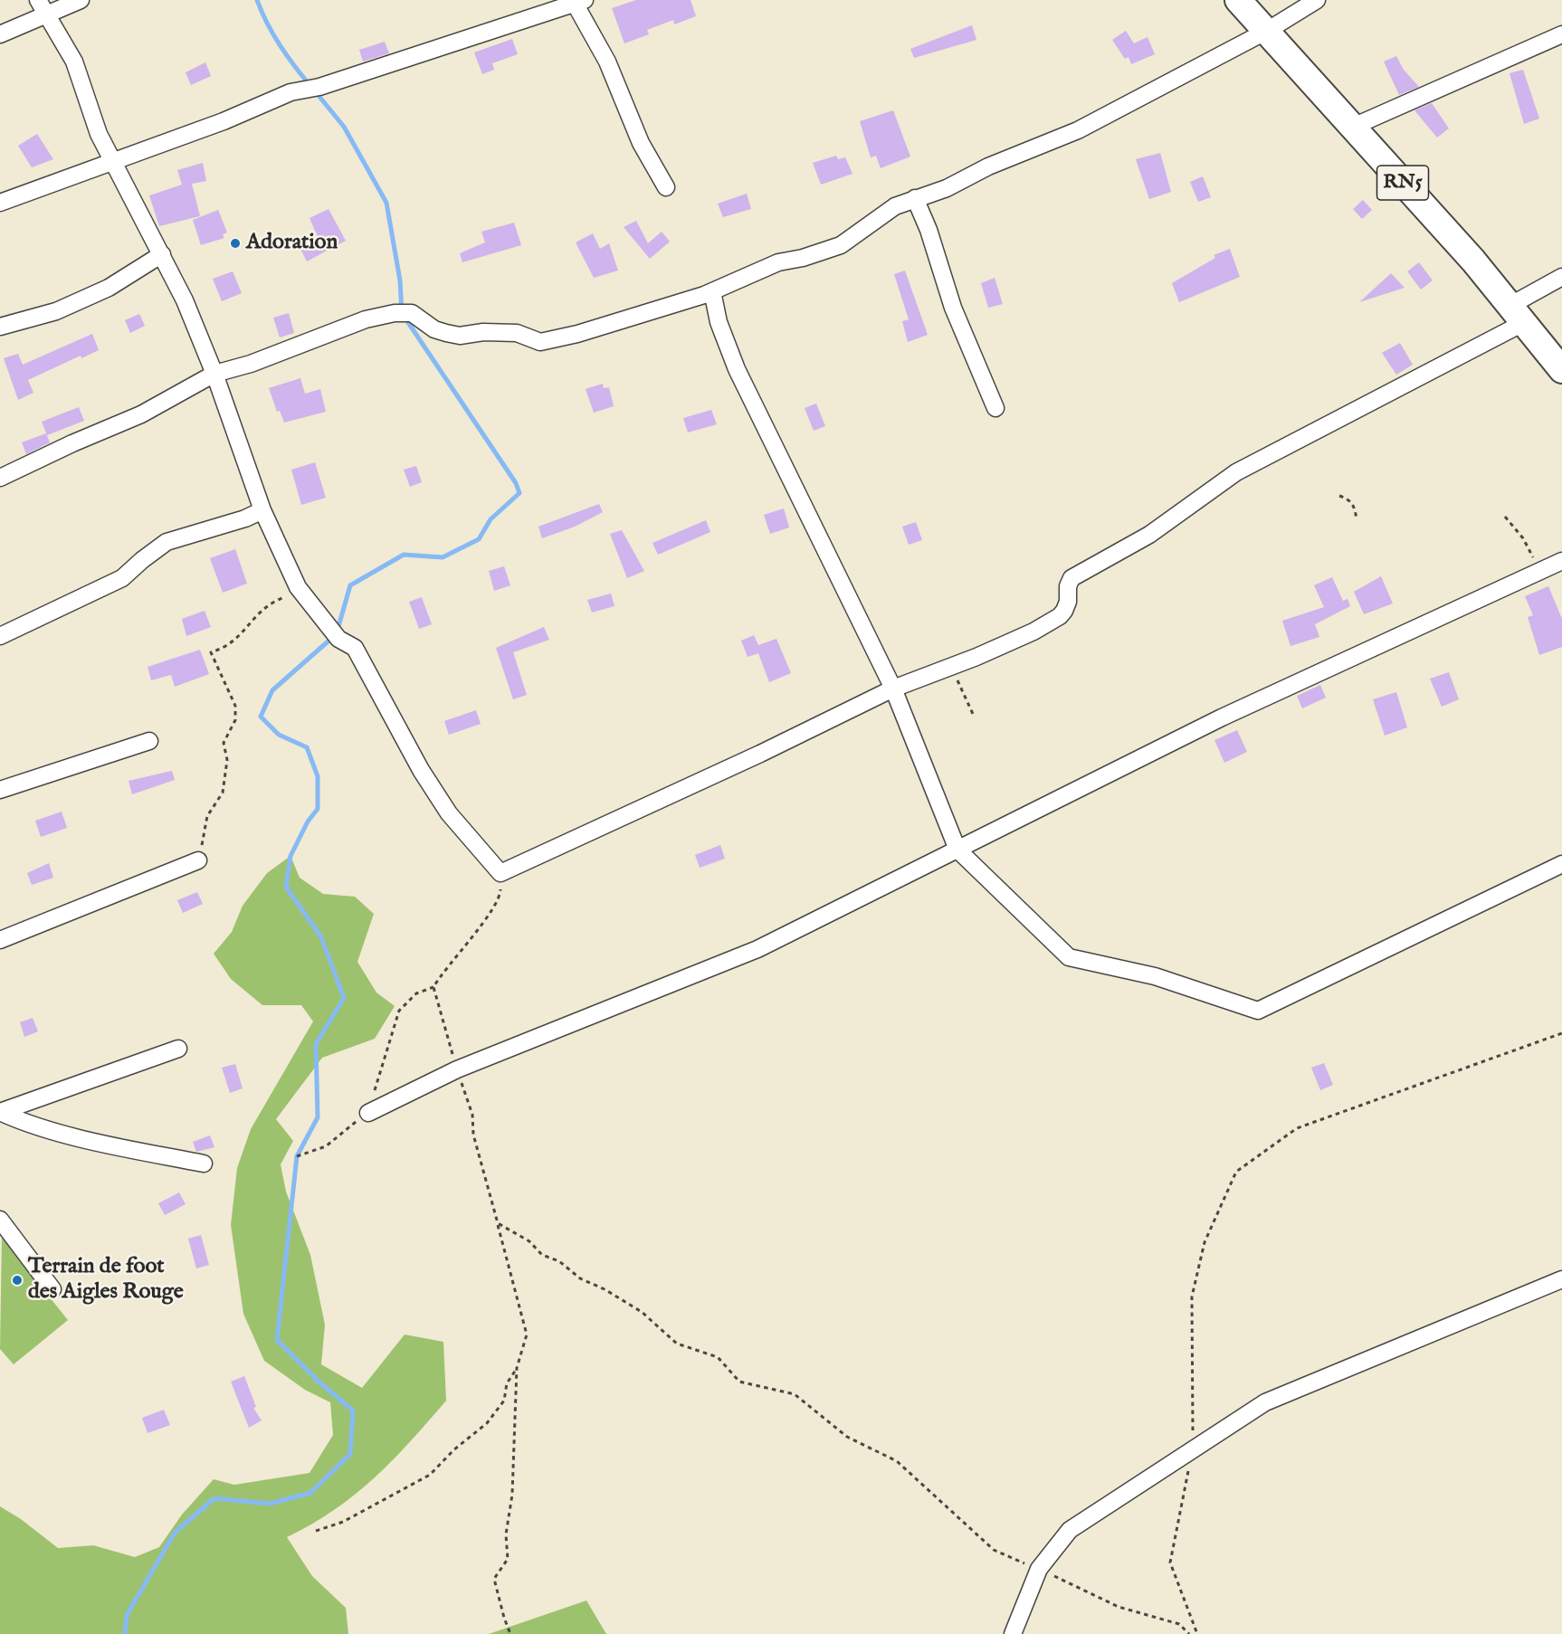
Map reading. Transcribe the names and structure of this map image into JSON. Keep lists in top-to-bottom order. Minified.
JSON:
{"streets":{"highway":["RN5"]},"places":["Adoration","Terrain de foot des Aigles Rouge"]}
